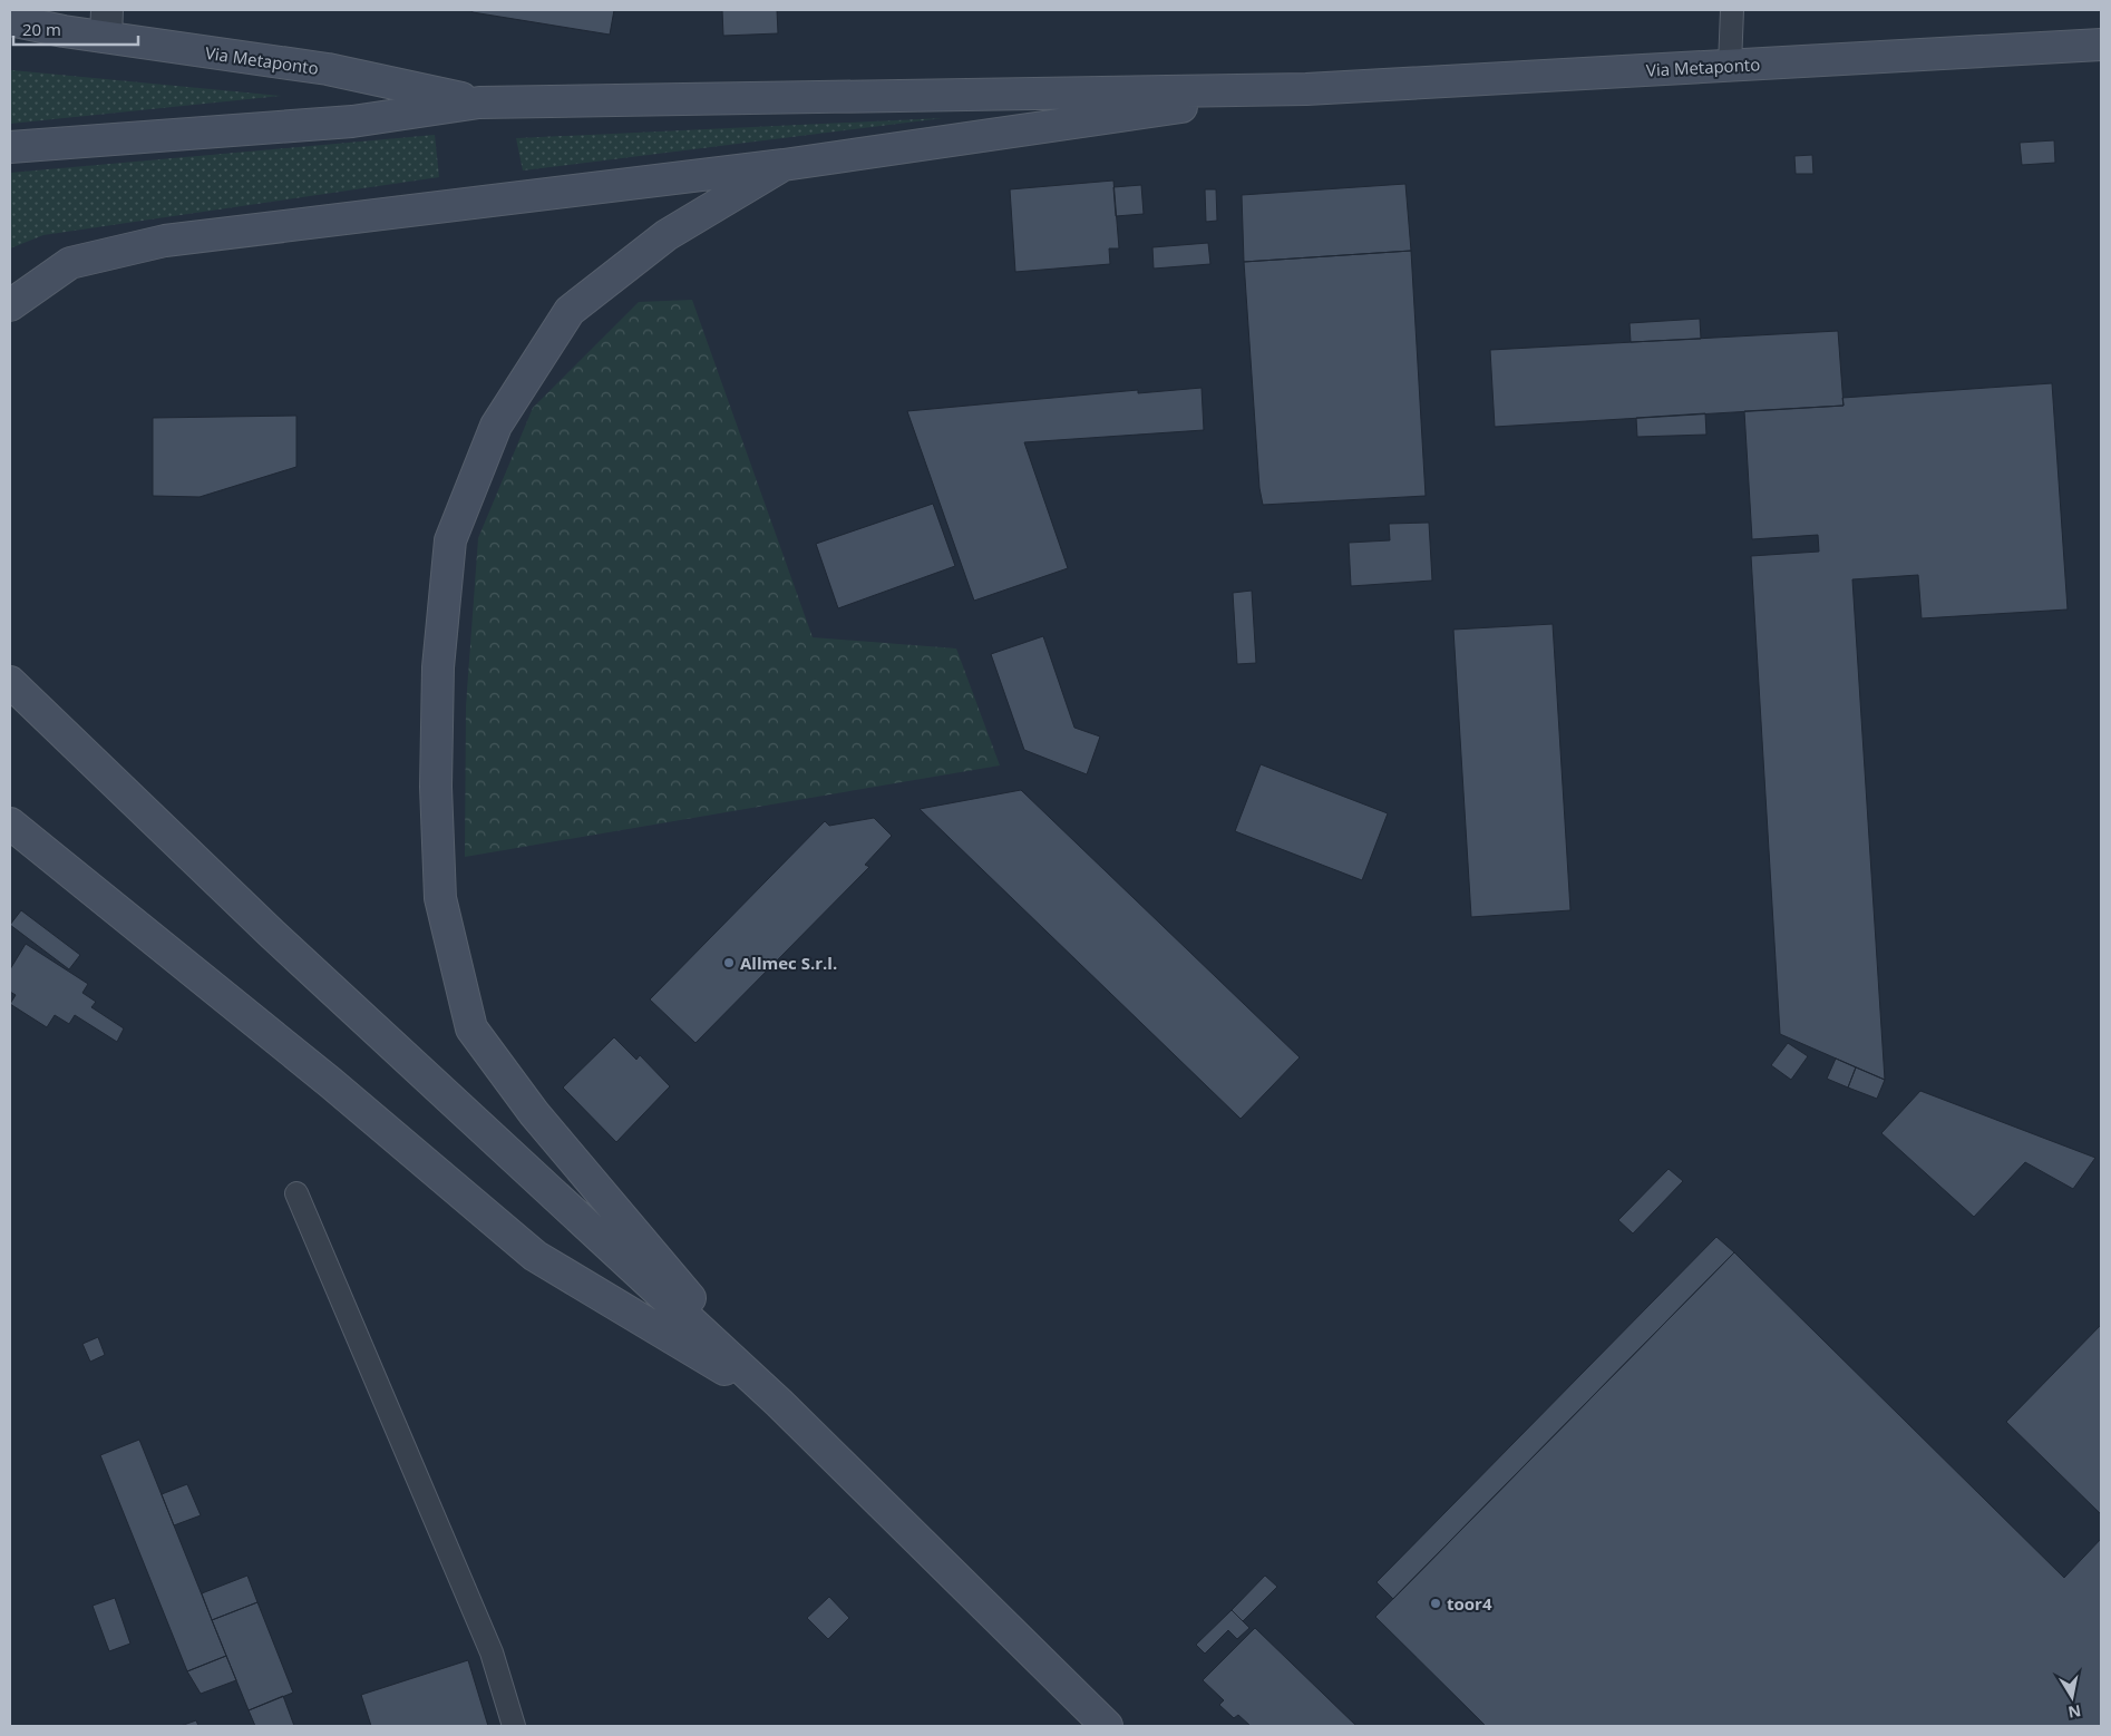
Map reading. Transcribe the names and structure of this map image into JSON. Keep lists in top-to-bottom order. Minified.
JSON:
{"streets":{"main road":["Via Metaponto"]},"places":["Allmec S.r.l.","toor4"],"scale_bar":"20 m","north":"bottom"}
